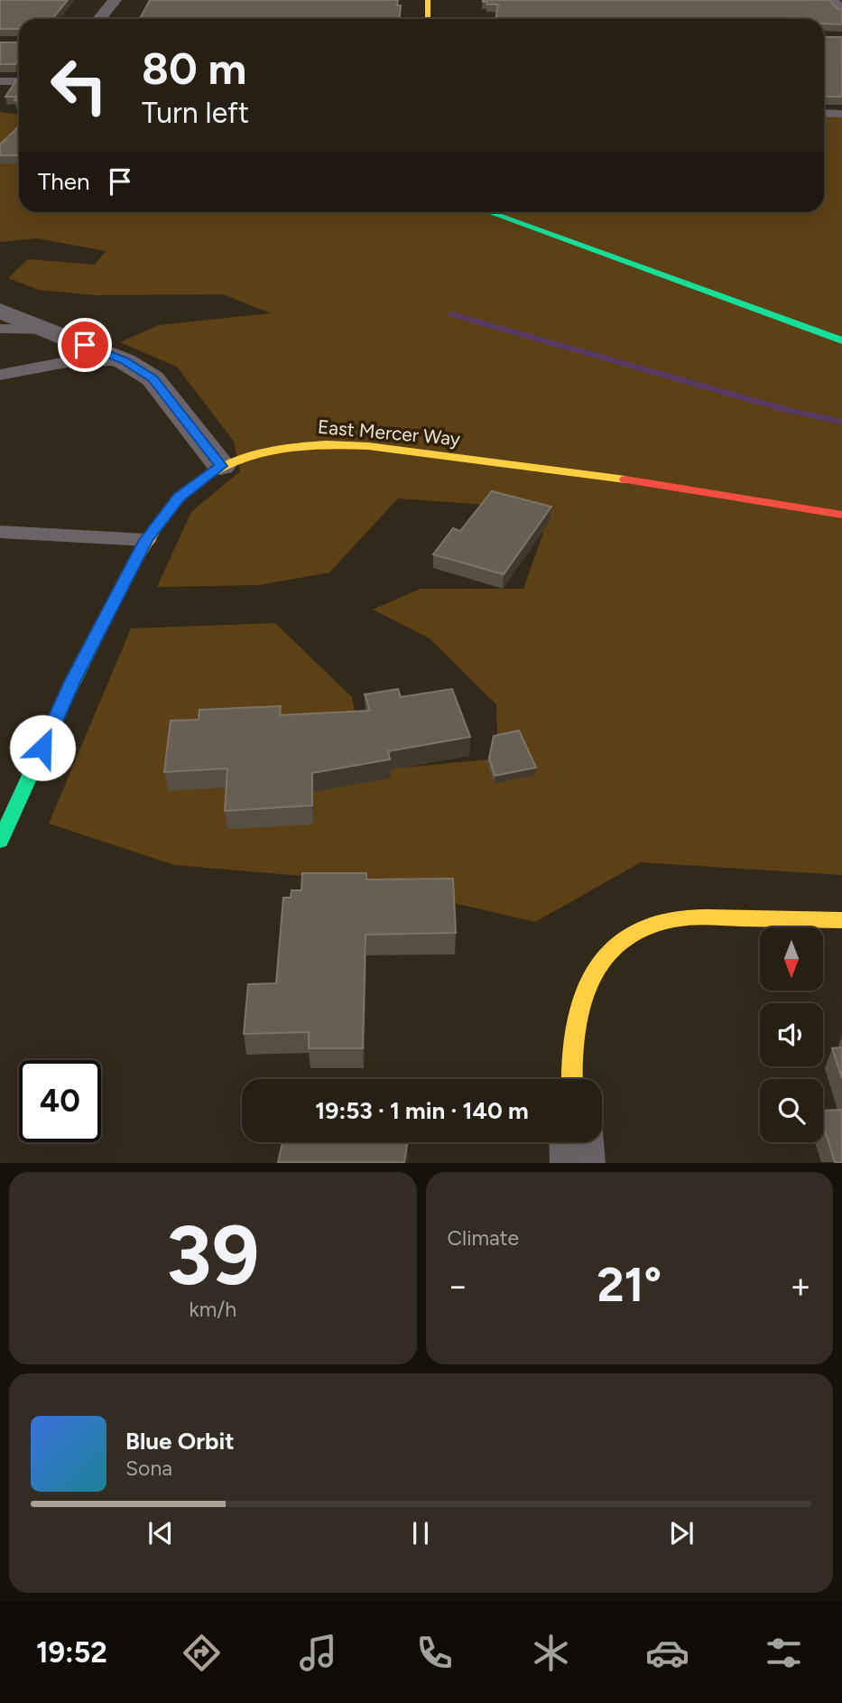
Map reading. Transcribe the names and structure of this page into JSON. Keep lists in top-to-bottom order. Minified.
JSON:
{"streets":{"street":["East Mercer Way"]},"north":"bottom","page":{"turn":["80 m","Turn left"],"then":"Then","limit":"40","trip":"19:53 · 1 min · 140 m","tile":[["39","km/h"],"Climate"],"heat":["−","21°","+"],"song":["Blue Orbit","Sona"],"tabs":"19:52"}}
